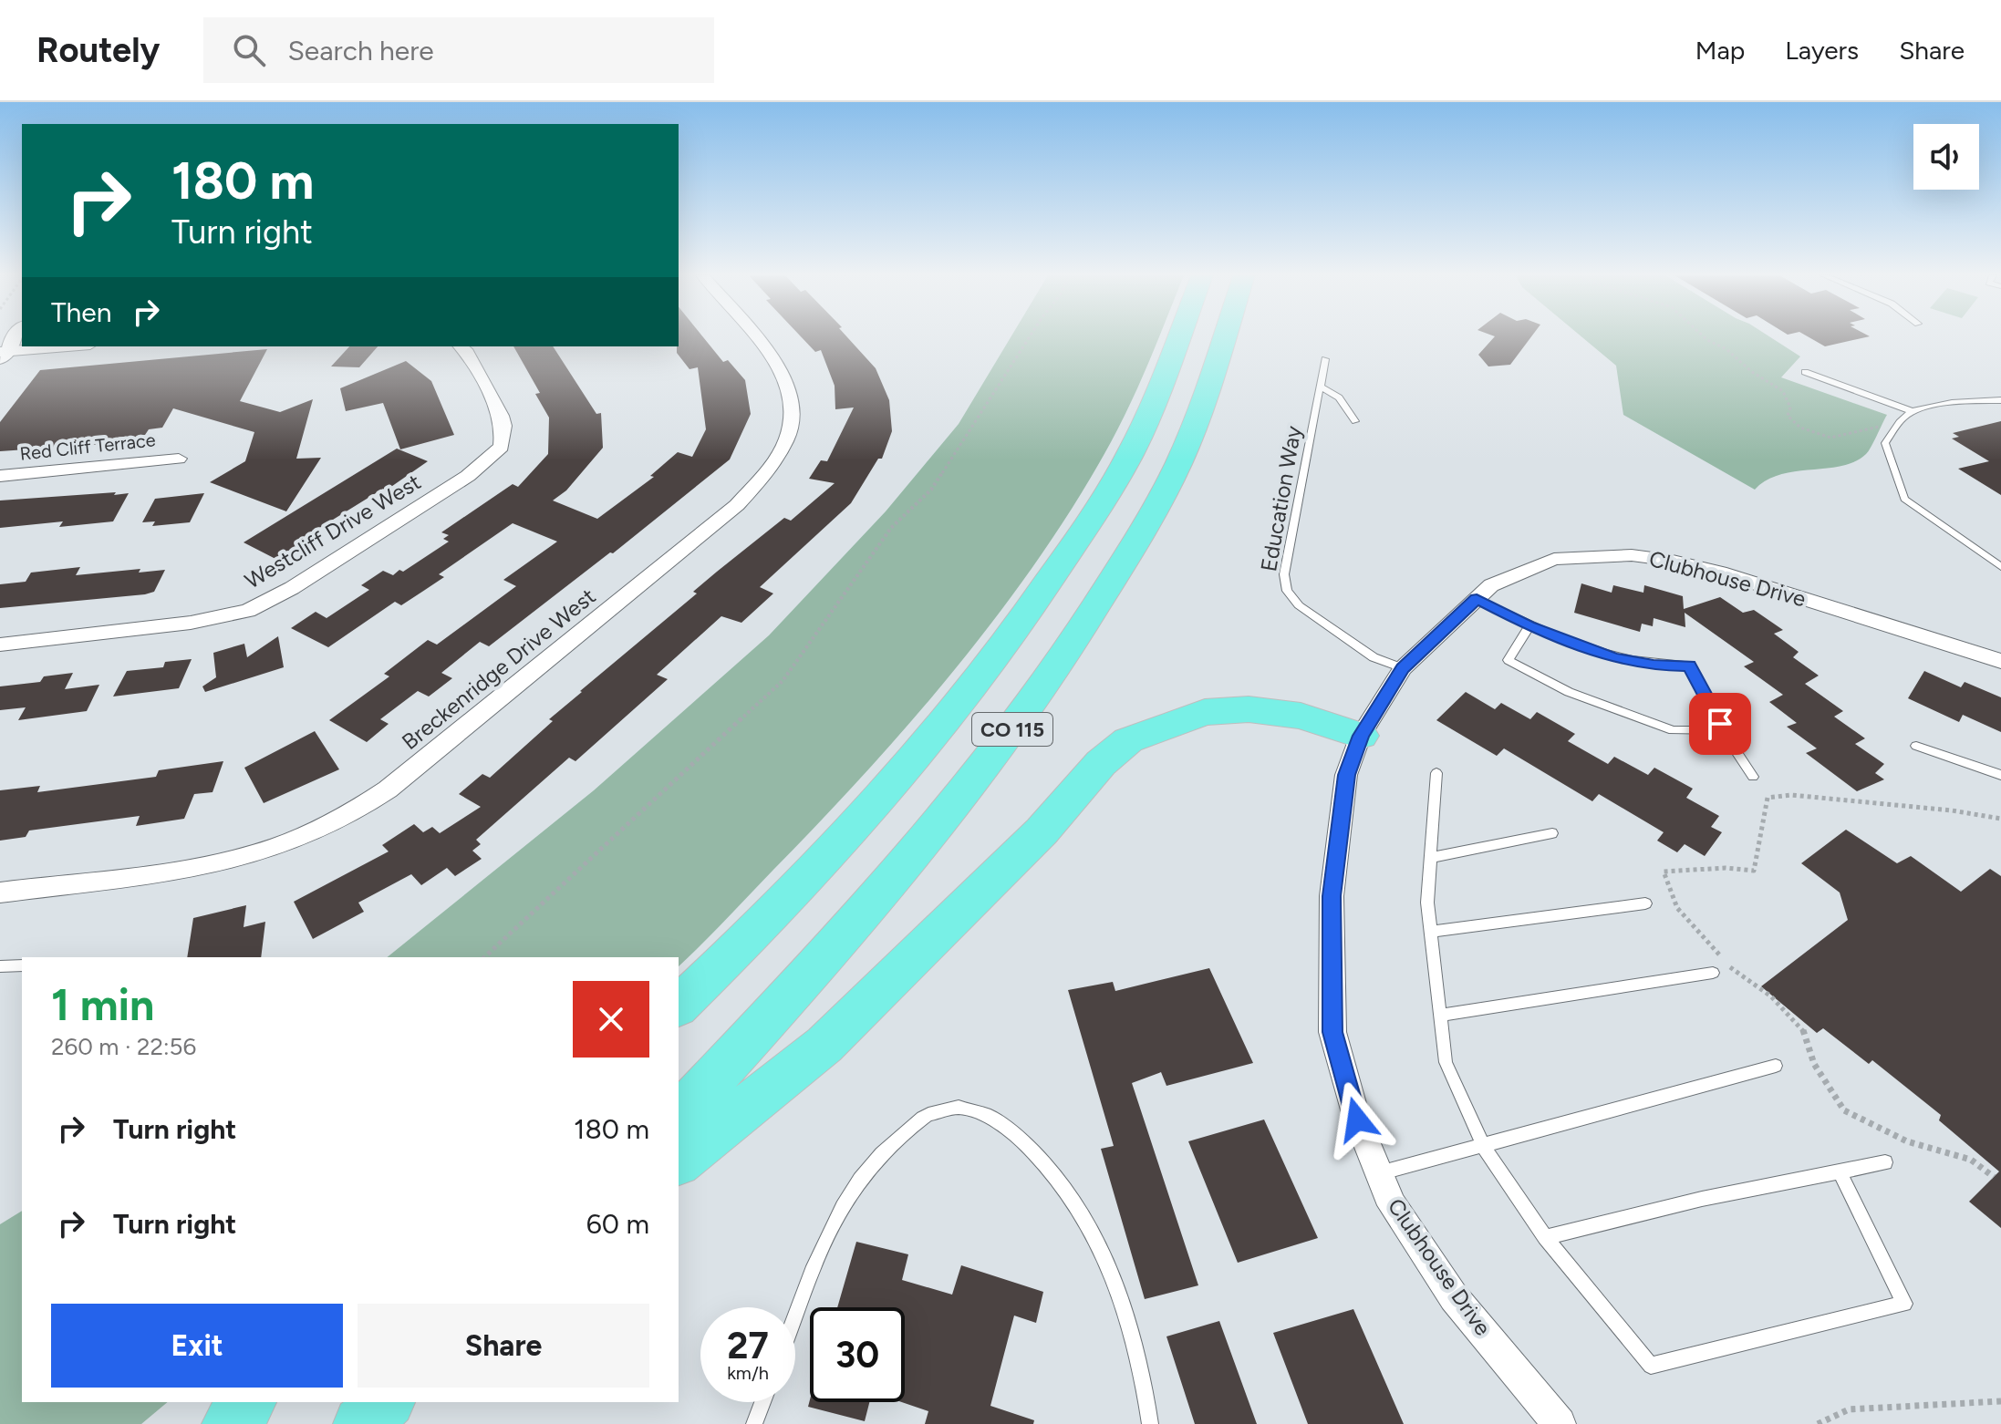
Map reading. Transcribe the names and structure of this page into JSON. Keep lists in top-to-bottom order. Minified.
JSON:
{"streets":{"highway":["CO 115"],"street":["Red Cliff Terrace","Westcliff Drive West","Clubhouse Drive","Breckenridge Drive West"],"lane":["Education Way"]},"crossings":[["Education Way","Clubhouse Drive"]],"page":{"header":"Routely","search":"Search here","nav":["Map","Layers","Share"],"turn":["180 m","Turn right"],"then":"Then","heading":["1 min","260 m · 22:56"],"list":[{"name":"Turn right","value":"180 m"},{"name":"Turn right","value":"60 m"}],"buttons":["Exit","Share"],"speed":"27 km/h","limit":"30"}}
